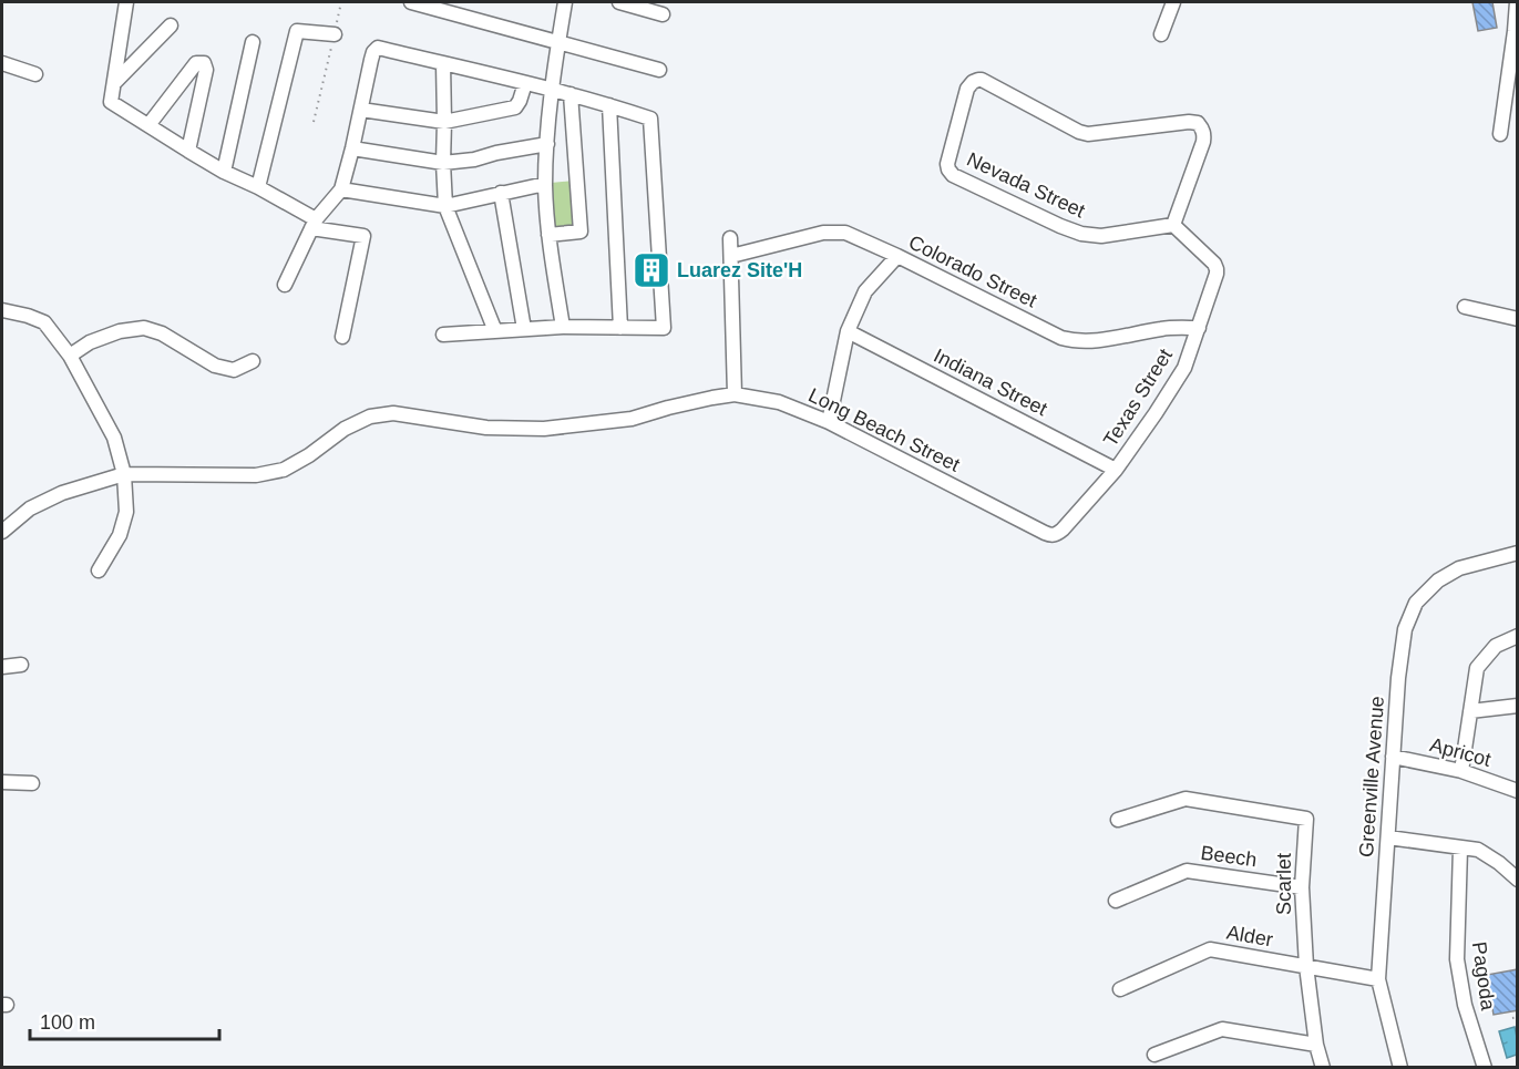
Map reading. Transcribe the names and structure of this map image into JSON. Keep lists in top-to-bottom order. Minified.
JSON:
{"streets":{"street":["Nevada Street","Colorado Street","Indiana Street","Texas Street","Long Beach Street","Apricot","Greenville Avenue","Beech","Scarlet","Alder","Pagoda"]},"crossings":[["Nevada Street","Texas Street"],["Colorado Street","Texas Street"],["Indiana Street","Texas Street"],["Texas Street","Long Beach Street"],["Apricot","Greenville Avenue"],["Greenville Avenue","Alder"],["Beech","Scarlet"],["Scarlet","Alder"]],"places":{"building":["Luarez Site'H"]},"scale_bar":"100 m"}
